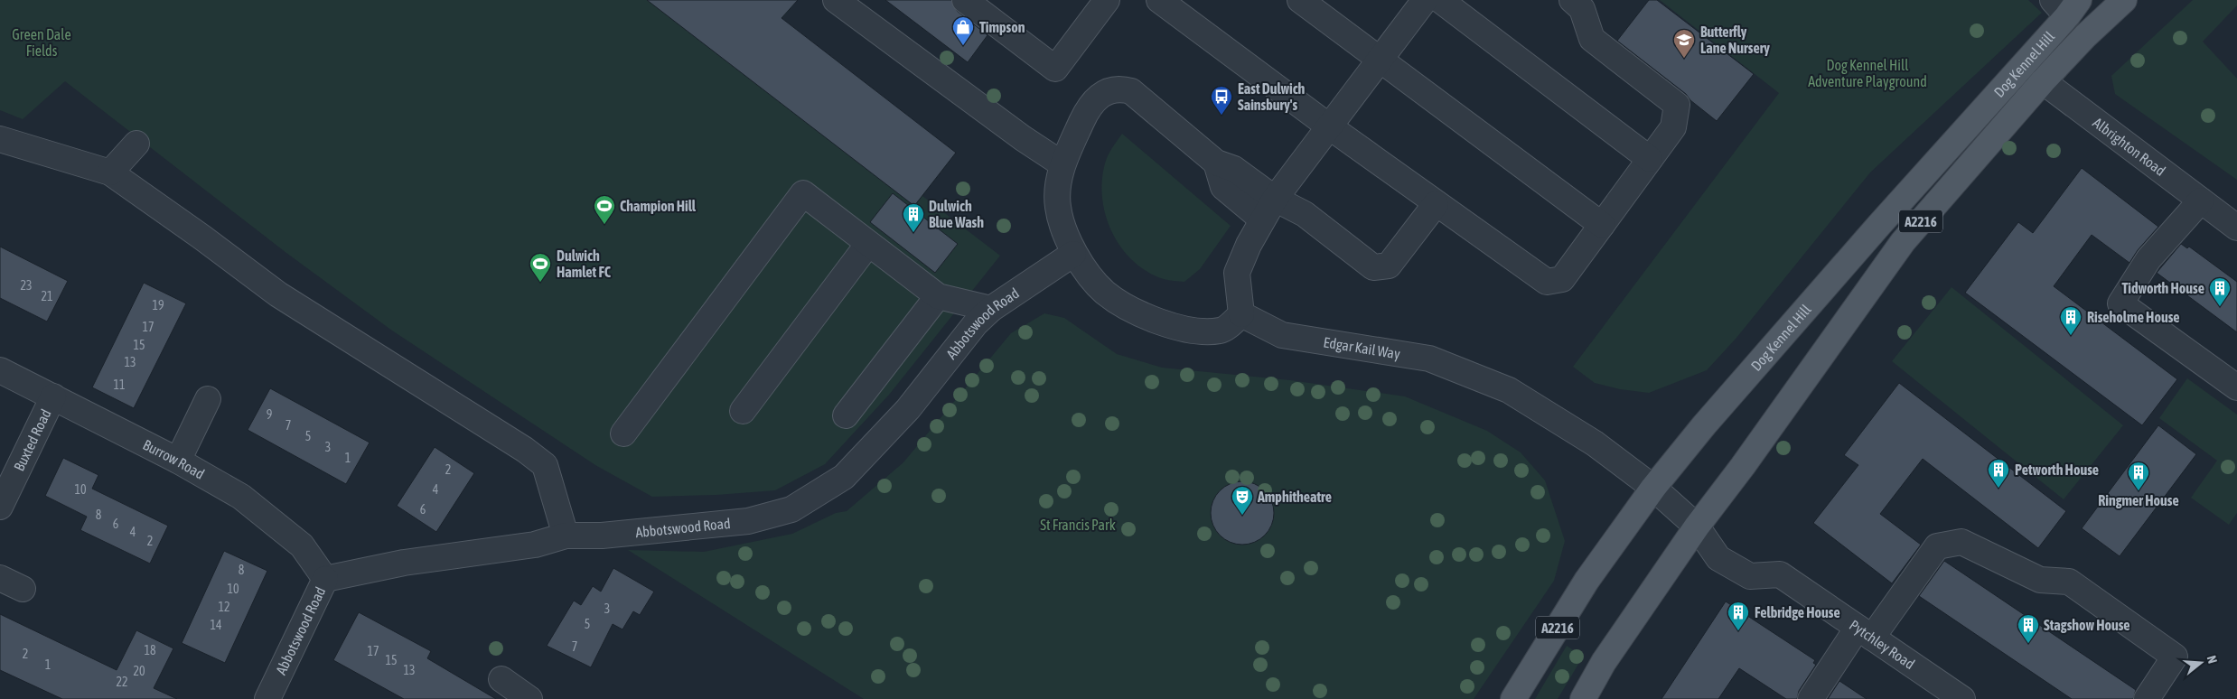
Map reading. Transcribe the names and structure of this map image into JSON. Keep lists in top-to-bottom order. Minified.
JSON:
{"streets":{"main road":["Dog Kennel Hill","A2216"],"street":["Albrighton Road","Abbotswood Road","Edgar Kail Way","Buxted Road","Burrow Road","Pytchley Road"]},"crossings":[["Dog Kennel Hill","Albrighton Road"],["Dog Kennel Hill","Edgar Kail Way"],["Dog Kennel Hill","Pytchley Road"],["Abbotswood Road","Burrow Road"],["Edgar Kail Way","Pytchley Road"],["Buxted Road","Burrow Road"]],"parks":["Green Dale Fields","Dog Kennel Hill Adventure Playground","St Francis Park"],"places":{"shop":["Timpson"],"school or university":["Butterfly Lane Nursery"],"bus stop":["East Dulwich Sainsbury's"],"sports":["Champion Hill","Dulwich Hamlet FC"],"building":["Dulwich Blue Wash","Tidworth House","Riseholme House","Petworth House","Ringmer House","Felbridge House","Stagshow House"],"theatre":["Amphitheatre"]},"house_numbers":["23","21","19","17","15","13","11","9","7","5","3","1","2","10","4","6","8","6","4","2","8","10","12","3","5","14","7","18","17","2","15","1","13","20","22"],"north":"right"}
